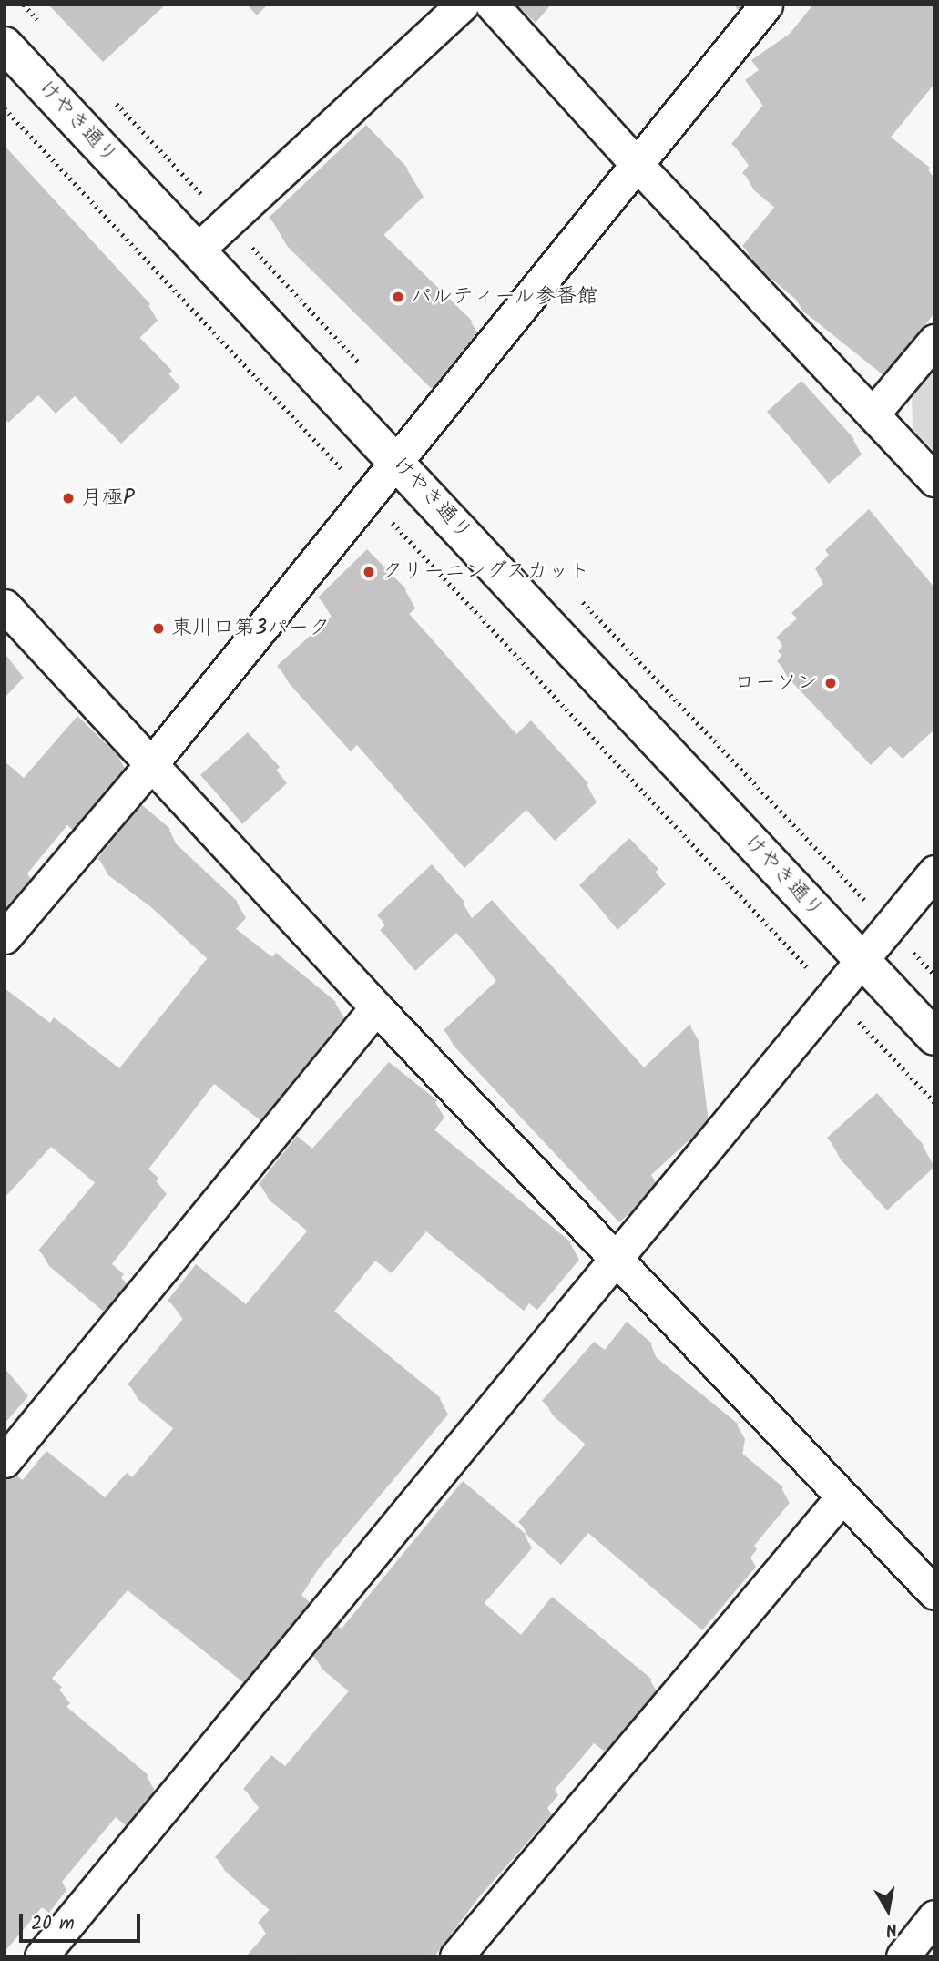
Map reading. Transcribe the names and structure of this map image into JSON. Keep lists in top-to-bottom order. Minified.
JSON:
{"streets":{"street":["けやき通り"]},"places":["パルティール参番館","月極P","クリーニングスカット","東川口第3パーク","ローソン"],"scale_bar":"20 m","north":"bottom"}
